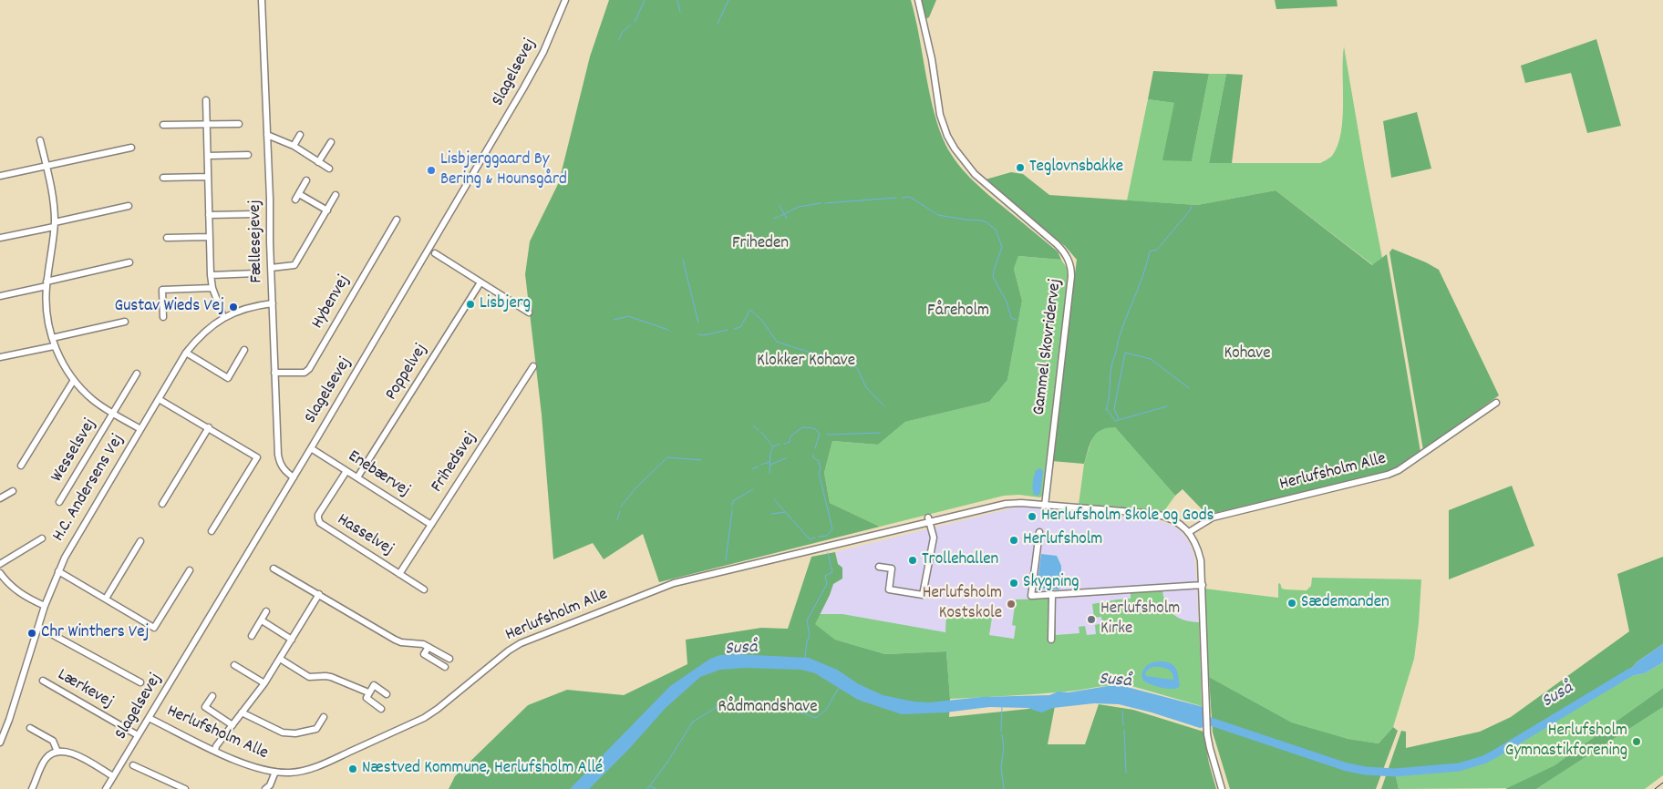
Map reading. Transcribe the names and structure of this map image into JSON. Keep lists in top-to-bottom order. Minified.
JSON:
{"streets":{"street":["Slagelsevej","Fællesejevej","Hybenvej","Gammel Skovridervej","Poppelvej","Wesselsvej","Frihedsvej","Herlufsholm Alle","Enebærvej","H.C. Andersens Vej","Hasselvej","Lærkevej"]},"crossings":[["Slagelsevej","Fællesejevej"],["Slagelsevej","Herlufsholm Alle"],["Slagelsevej","Enebærvej"],["Slagelsevej","Lærkevej"],["Fællesejevej","Hybenvej"],["Fællesejevej","H.C. Andersens Vej"],["Gammel Skovridervej","Herlufsholm Alle"],["Poppelvej","Enebærvej"],["Wesselsvej","H.C. Andersens Vej"],["Frihedsvej","Enebærvej"],["Frihedsvej","Hasselvej"],["Enebærvej","Hasselvej"]],"water":["Suså"],"parks":["Friheden","Fåreholm","Kohave","Klokker Kohave","Rådmandshave"],"places":["Teglovnsbakke","Lisbjerggaard By Bering & Hounsgård","Lisbjerg","Gustav Wieds Vej","Herlufsholm Skole og Gods","Herlufsholm","Trollehallen","Skygning","Sædemanden","Herlufsholm Kostskole","Herlufsholm Kirke","Chr Winthers Vej","Herlufsholm Gymnastikforening","Næstved Kommune, Herlufsholm Allé"]}
